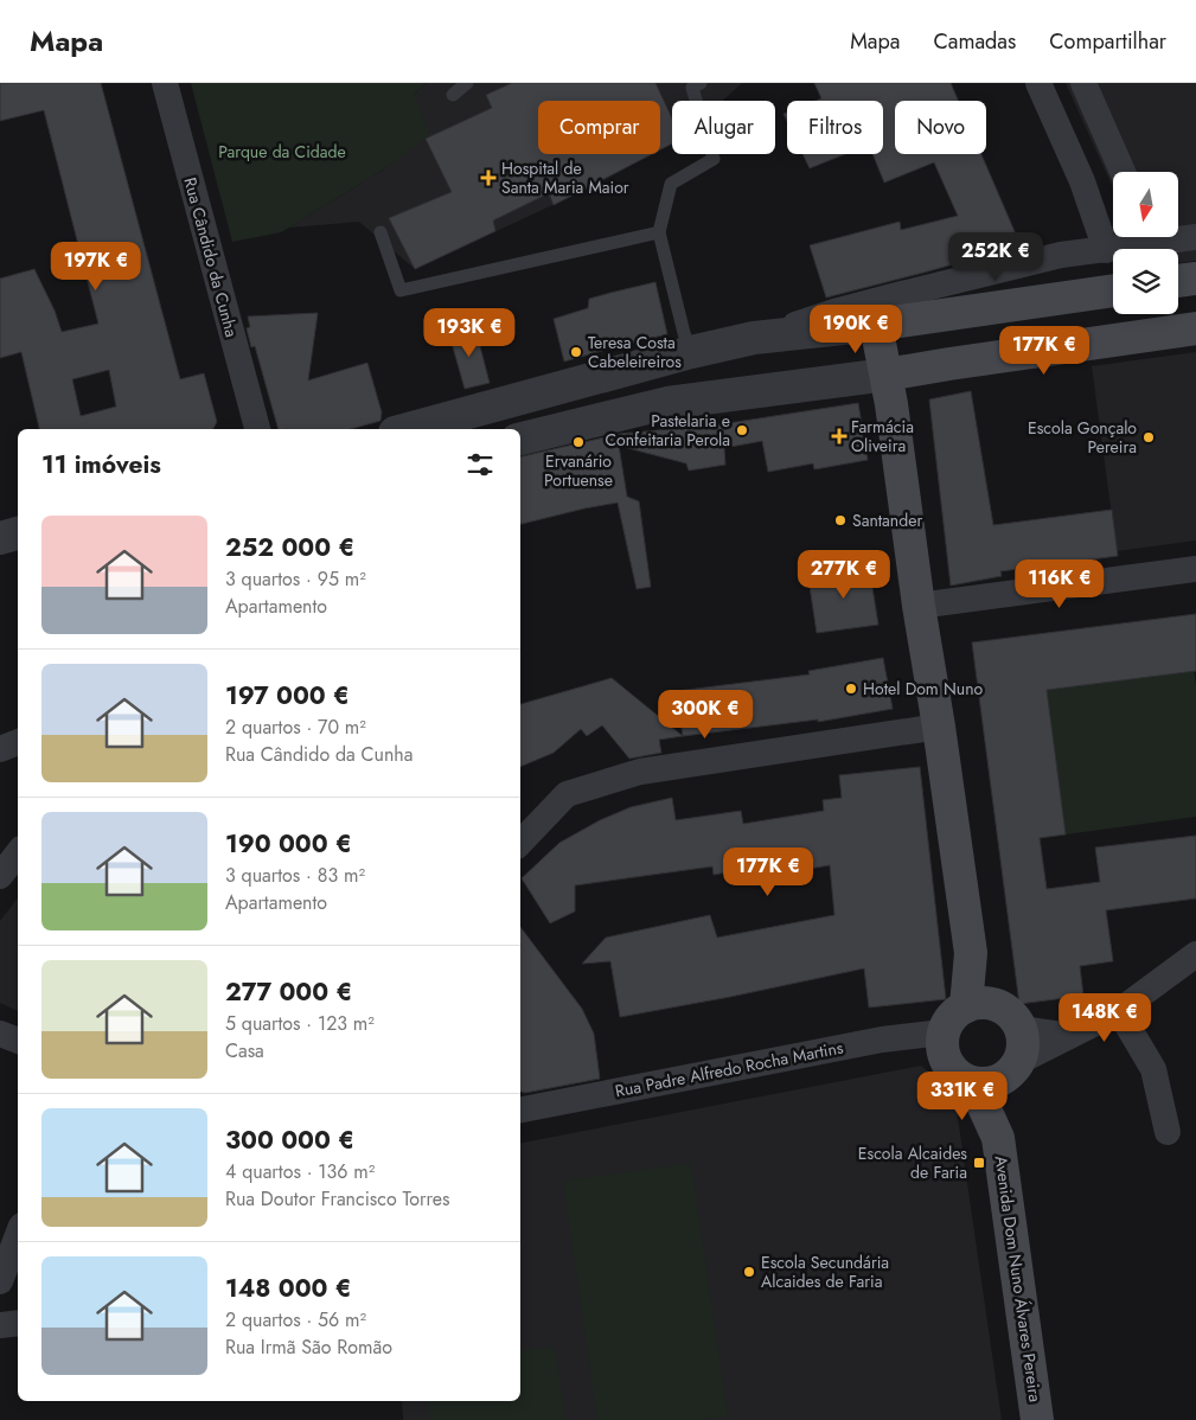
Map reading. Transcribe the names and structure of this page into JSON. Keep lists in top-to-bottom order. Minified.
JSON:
{"streets":{"main road":["Avenida Dom Nuno Álvares Pereira"],"street":["Rua Cândido da Cunha","Rua Padre Alfredo Rocha Martins"]},"crossings":[["Rua Padre Alfredo Rocha Martins","Avenida Dom Nuno Álvares Pereira"]],"parks":["Parque da Cidade"],"places":{"health":["Hospital de Santa Maria Maior","Farmácia Oliveira"],"other":["Teresa Costa Cabeleireiros","Pastelaria e Confeitaria Perola","Escola Gonçalo Pereira","Ervanário Portuense","Santander","Hotel Dom Nuno","Escola Secundária Alcaides de Faria"],"transit":["Escola Alcaides de Faria"]},"north":"bottom","page":{"header":"Mapa","nav":["Mapa","Camadas","Compartilhar"],"chip":["Comprar","Alugar","Filtros","Novo"],"price":["252K €","197K €","190K €","193K €","177K €","277K €","116K €","300K €","177K €","148K €","331K €"],"heading":"11 imóveis","list":[{"name":"252 000 €","note":"3 quartos · 95 m² · Apartamento"},{"name":"197 000 €","note":"2 quartos · 70 m² · Rua Cândido da Cunha"},{"name":"190 000 €","note":"3 quartos · 83 m² · Apartamento"},{"name":"277 000 €","note":"5 quartos · 123 m² · Casa"},{"name":"300 000 €","note":"4 quartos · 136 m² · Rua Doutor Francisco Torres"},{"name":"148 000 €","note":"2 quartos · 56 m² · Rua Irmã São Romão"}]}}
